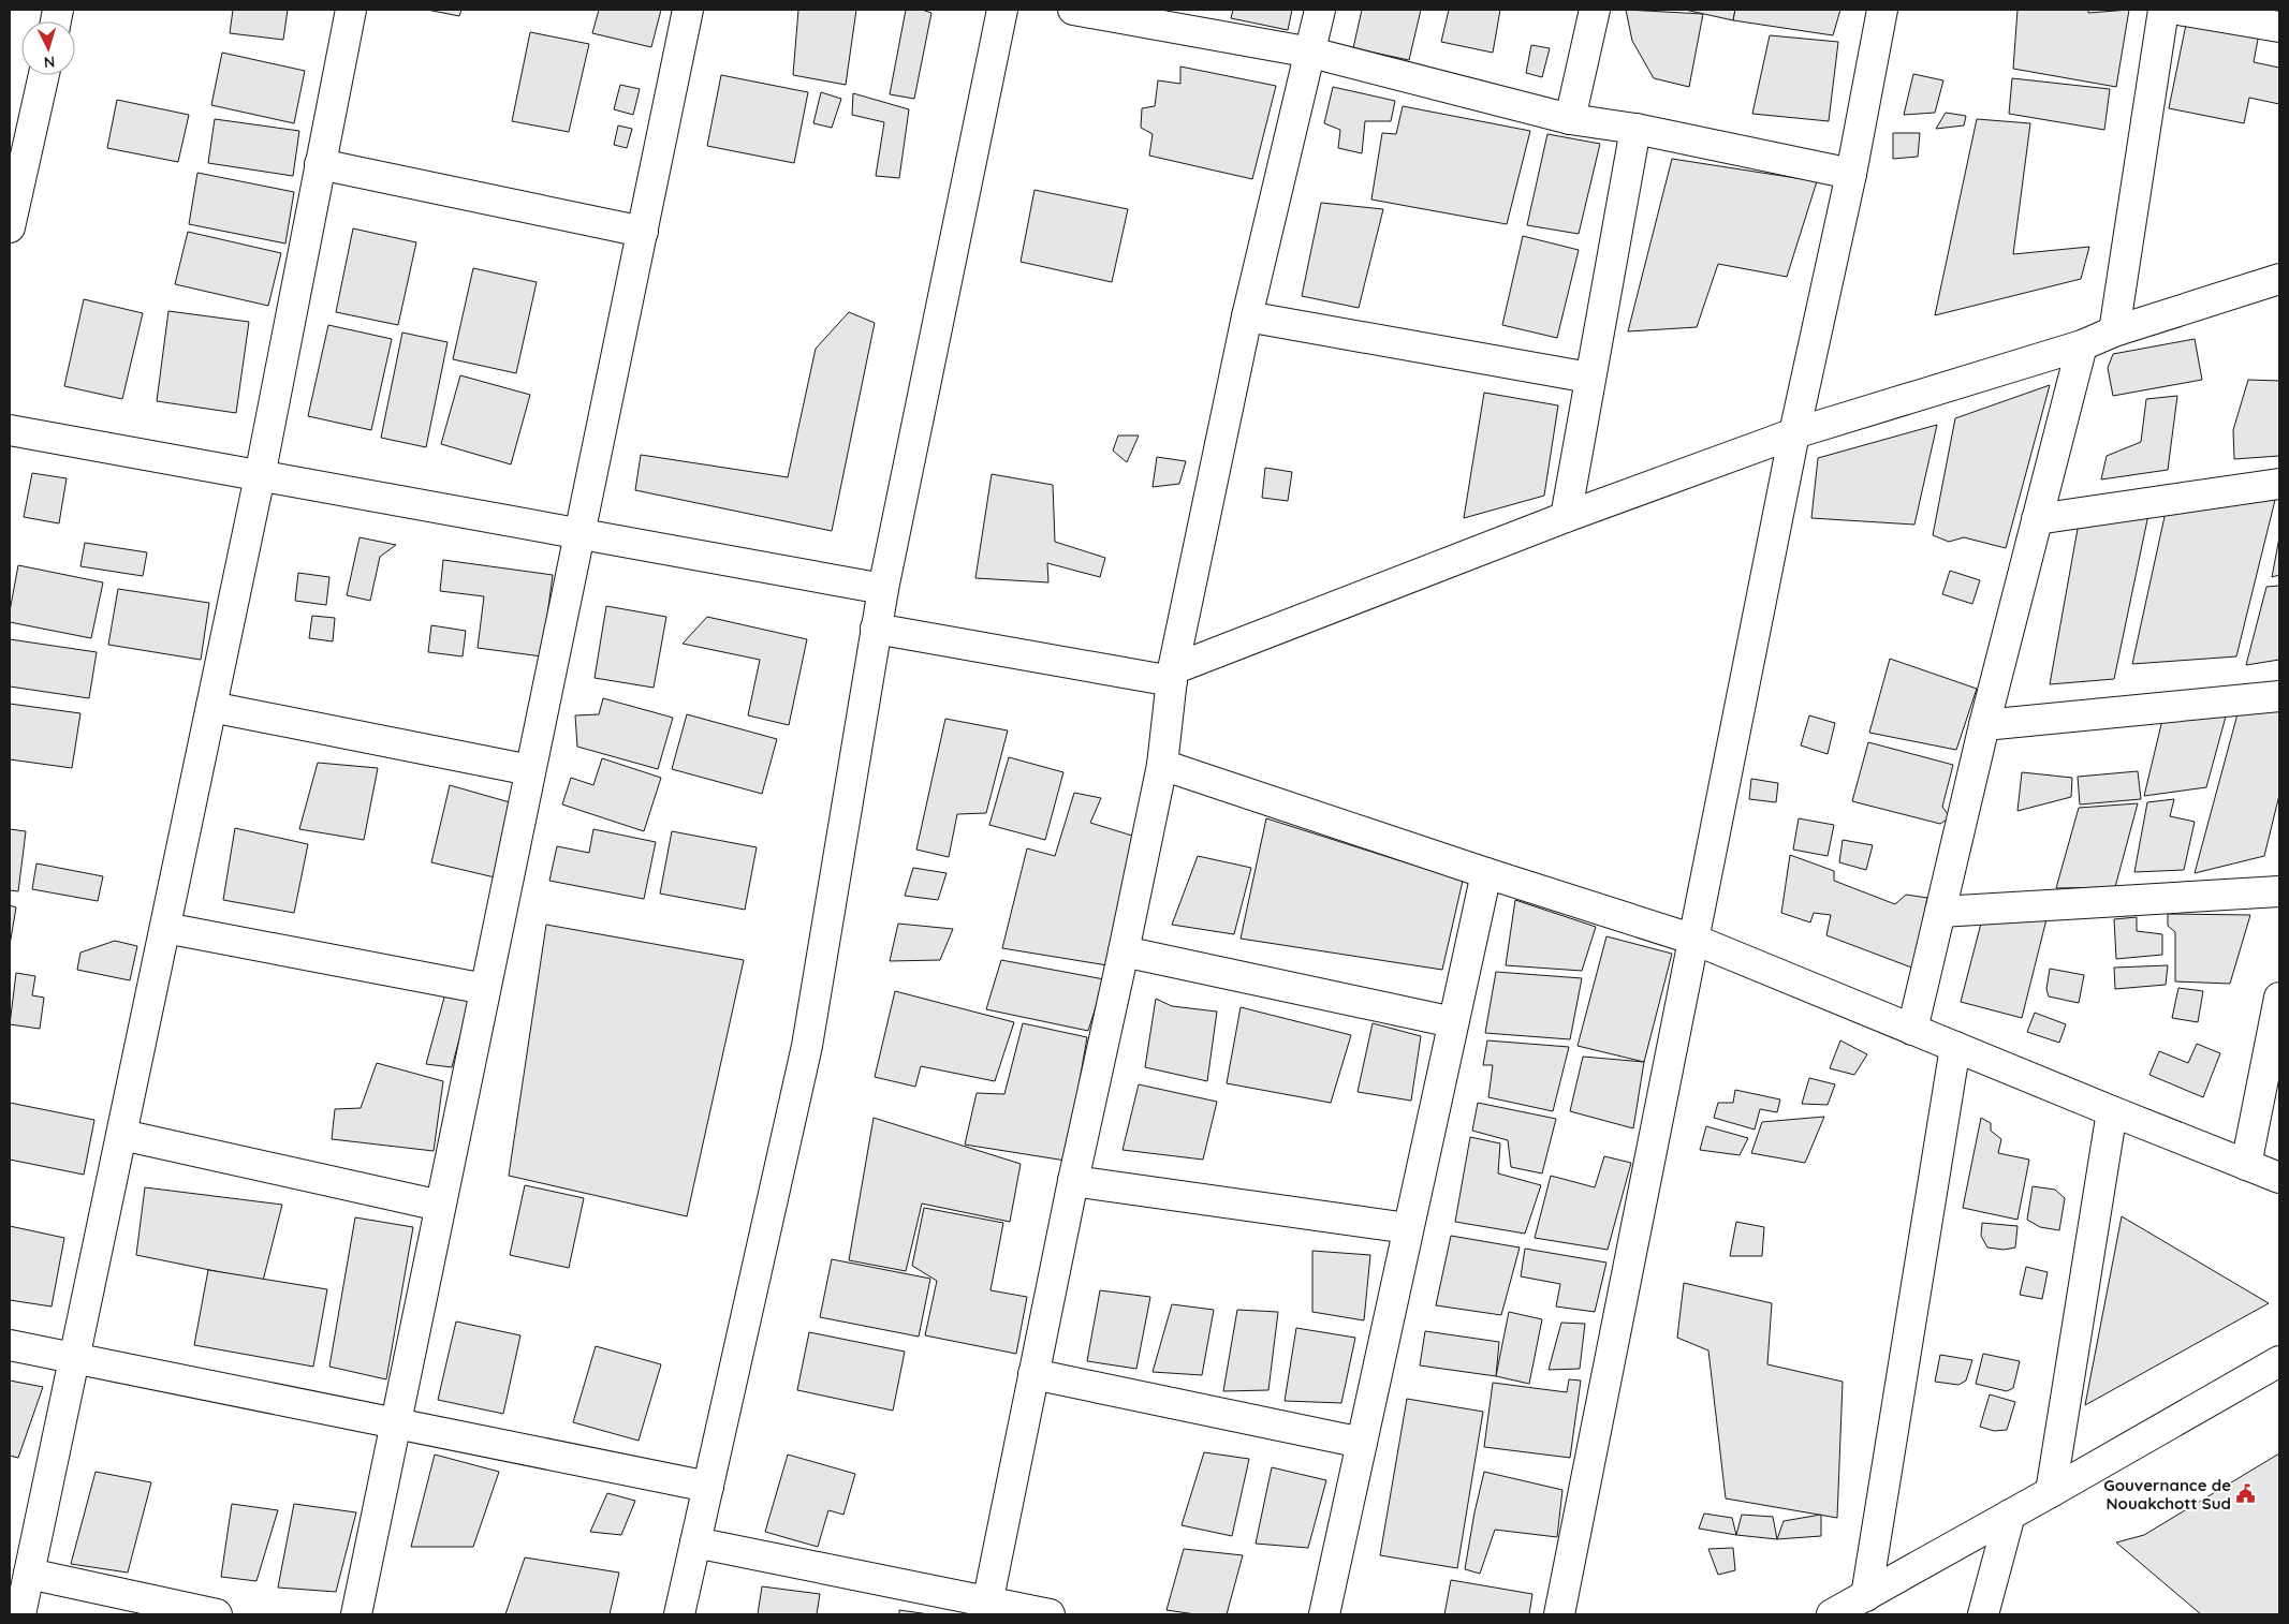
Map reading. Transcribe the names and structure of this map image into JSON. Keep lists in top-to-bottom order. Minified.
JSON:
{"places":{"public building":["Gouvernance de Nouakchott Sud"]},"north":"bottom"}
